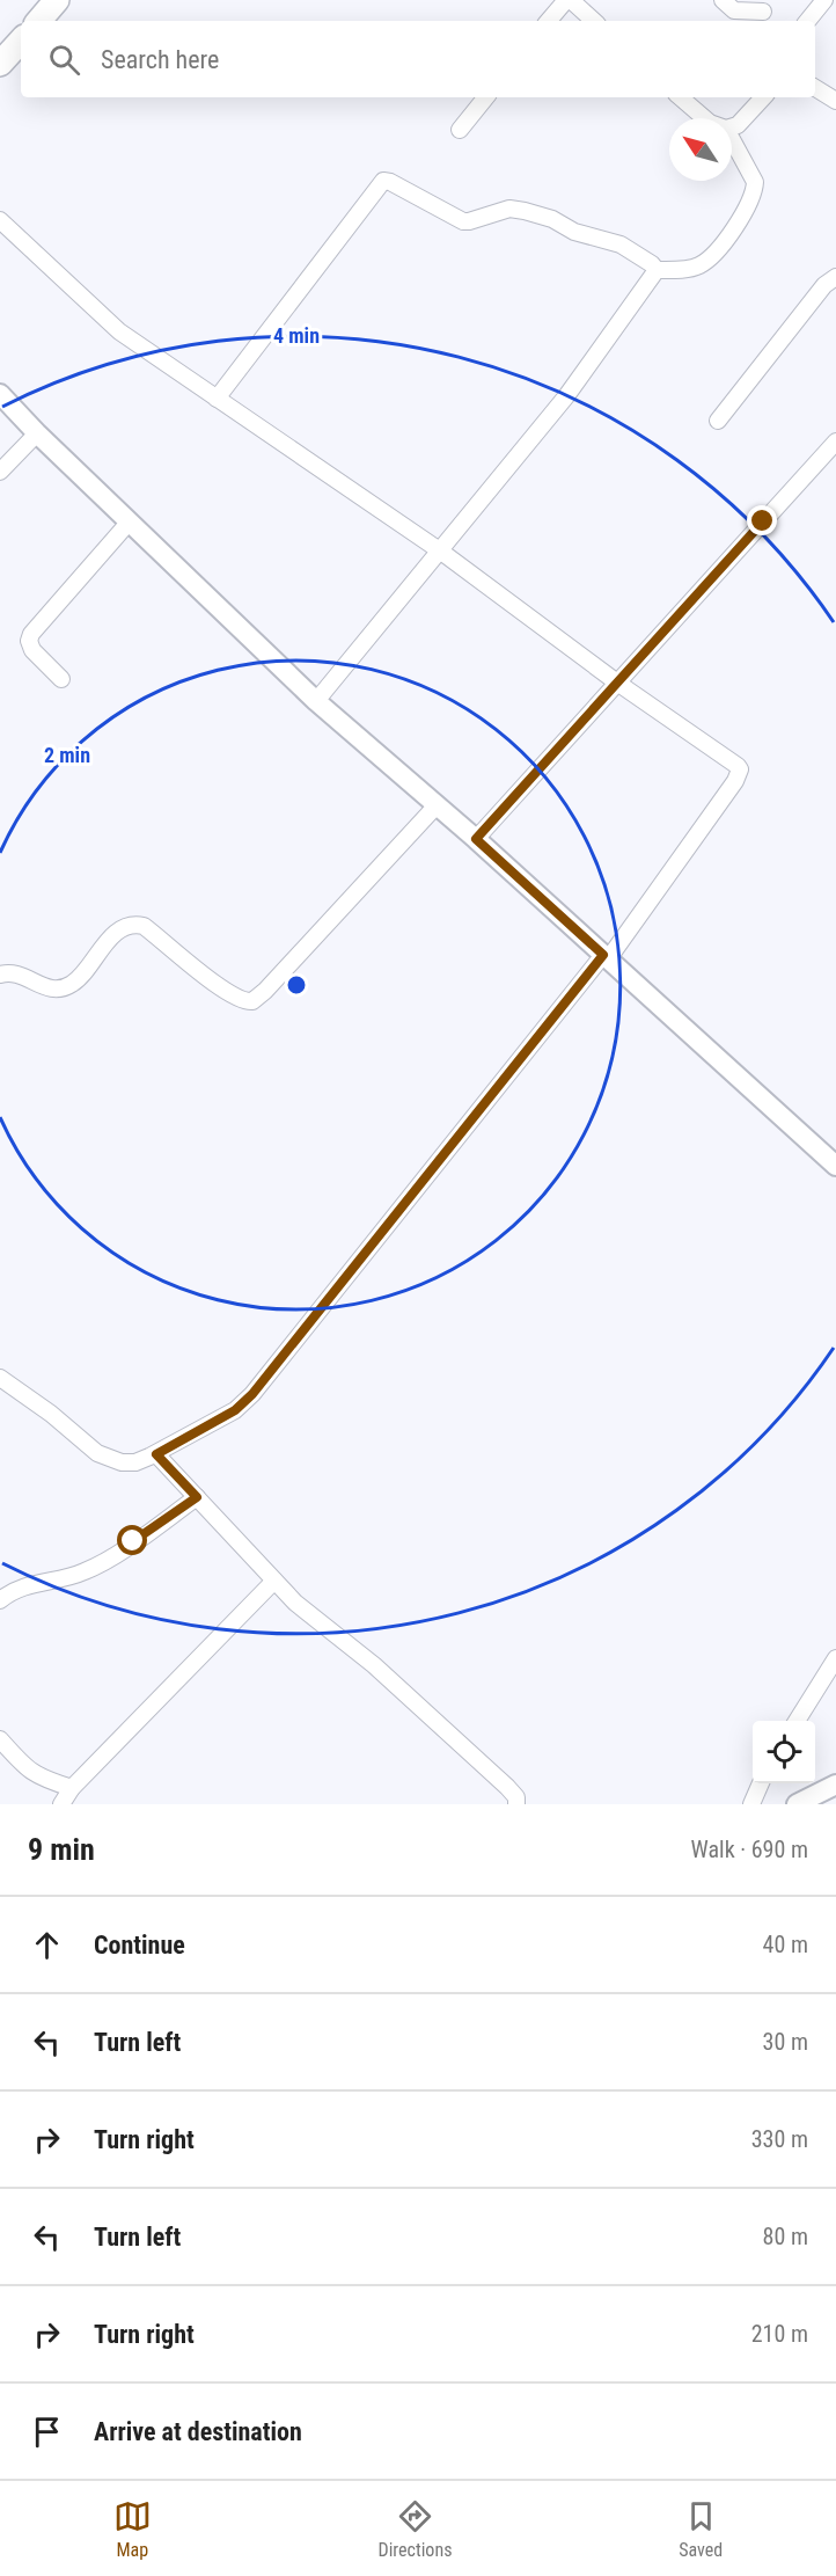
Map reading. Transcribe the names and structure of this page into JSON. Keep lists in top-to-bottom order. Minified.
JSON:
{"north":"top left","page":{"search":"Search here","heading":["9 min","Walk · 690 m"],"list":[["Continue","40 m"],["Turn left","30 m"],["Turn right","330 m"],["Turn left","80 m"],["Turn right","210 m"],"Arrive at destination"],"nav":["Map","Directions","Saved"]},"rings":["4 min","2 min"]}
